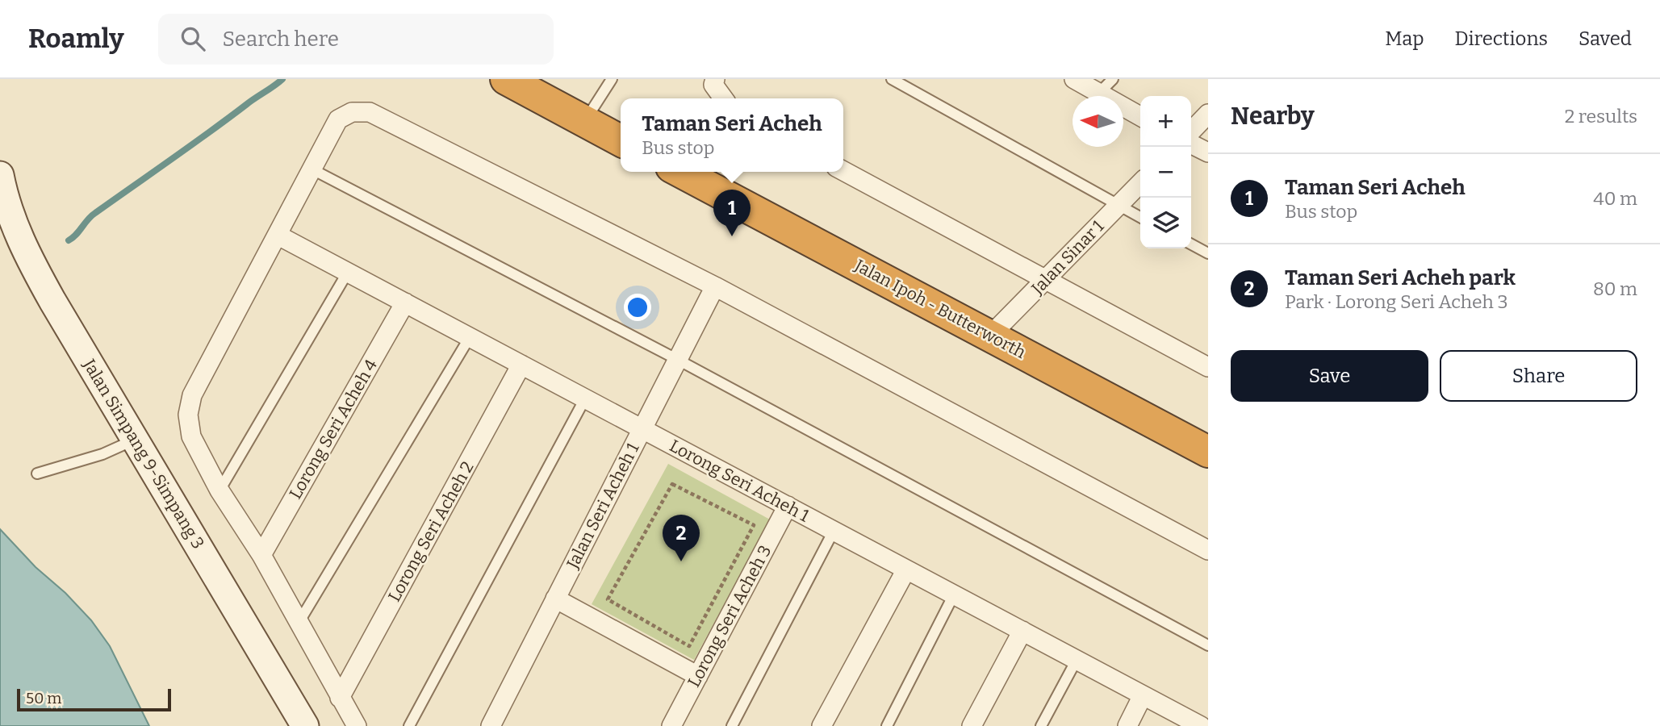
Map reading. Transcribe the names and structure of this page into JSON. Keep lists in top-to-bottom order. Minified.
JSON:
{"streets":{"highway":["Jalan Ipoh - Butterworth"],"street":["Jalan Sinar 1","Lorong Seri Acheh 4","Jalan Simpang 9-Simpang 3","Lorong Seri Acheh 1","Jalan Seri Acheh 1","Lorong Seri Acheh 2","Lorong Seri Acheh 3"]},"crossings":[["Jalan Sinar 1","Jalan Ipoh - Butterworth"],["Lorong Seri Acheh 4","Lorong Seri Acheh 1"],["Lorong Seri Acheh 1","Jalan Seri Acheh 1"],["Lorong Seri Acheh 1","Lorong Seri Acheh 2"],["Lorong Seri Acheh 1","Lorong Seri Acheh 3"]],"scale_bar":"50 m","north":"left","page":{"header":"Roamly","search":"Search here","nav":["Map","Directions","Saved"],"heading":["Nearby","2 results"],"map_buttons":["+","−"],"popup":["Taman Seri Acheh","Bus stop"],"list":[{"mark":"1","name":"Taman Seri Acheh","note":"Bus stop","value":"40 m"},{"mark":"2","name":"Taman Seri Acheh park","note":"Park · Lorong Seri Acheh 3","value":"80 m"}],"pins":["1","2"],"buttons":["Save","Share"],"scale":"50 m"}}
